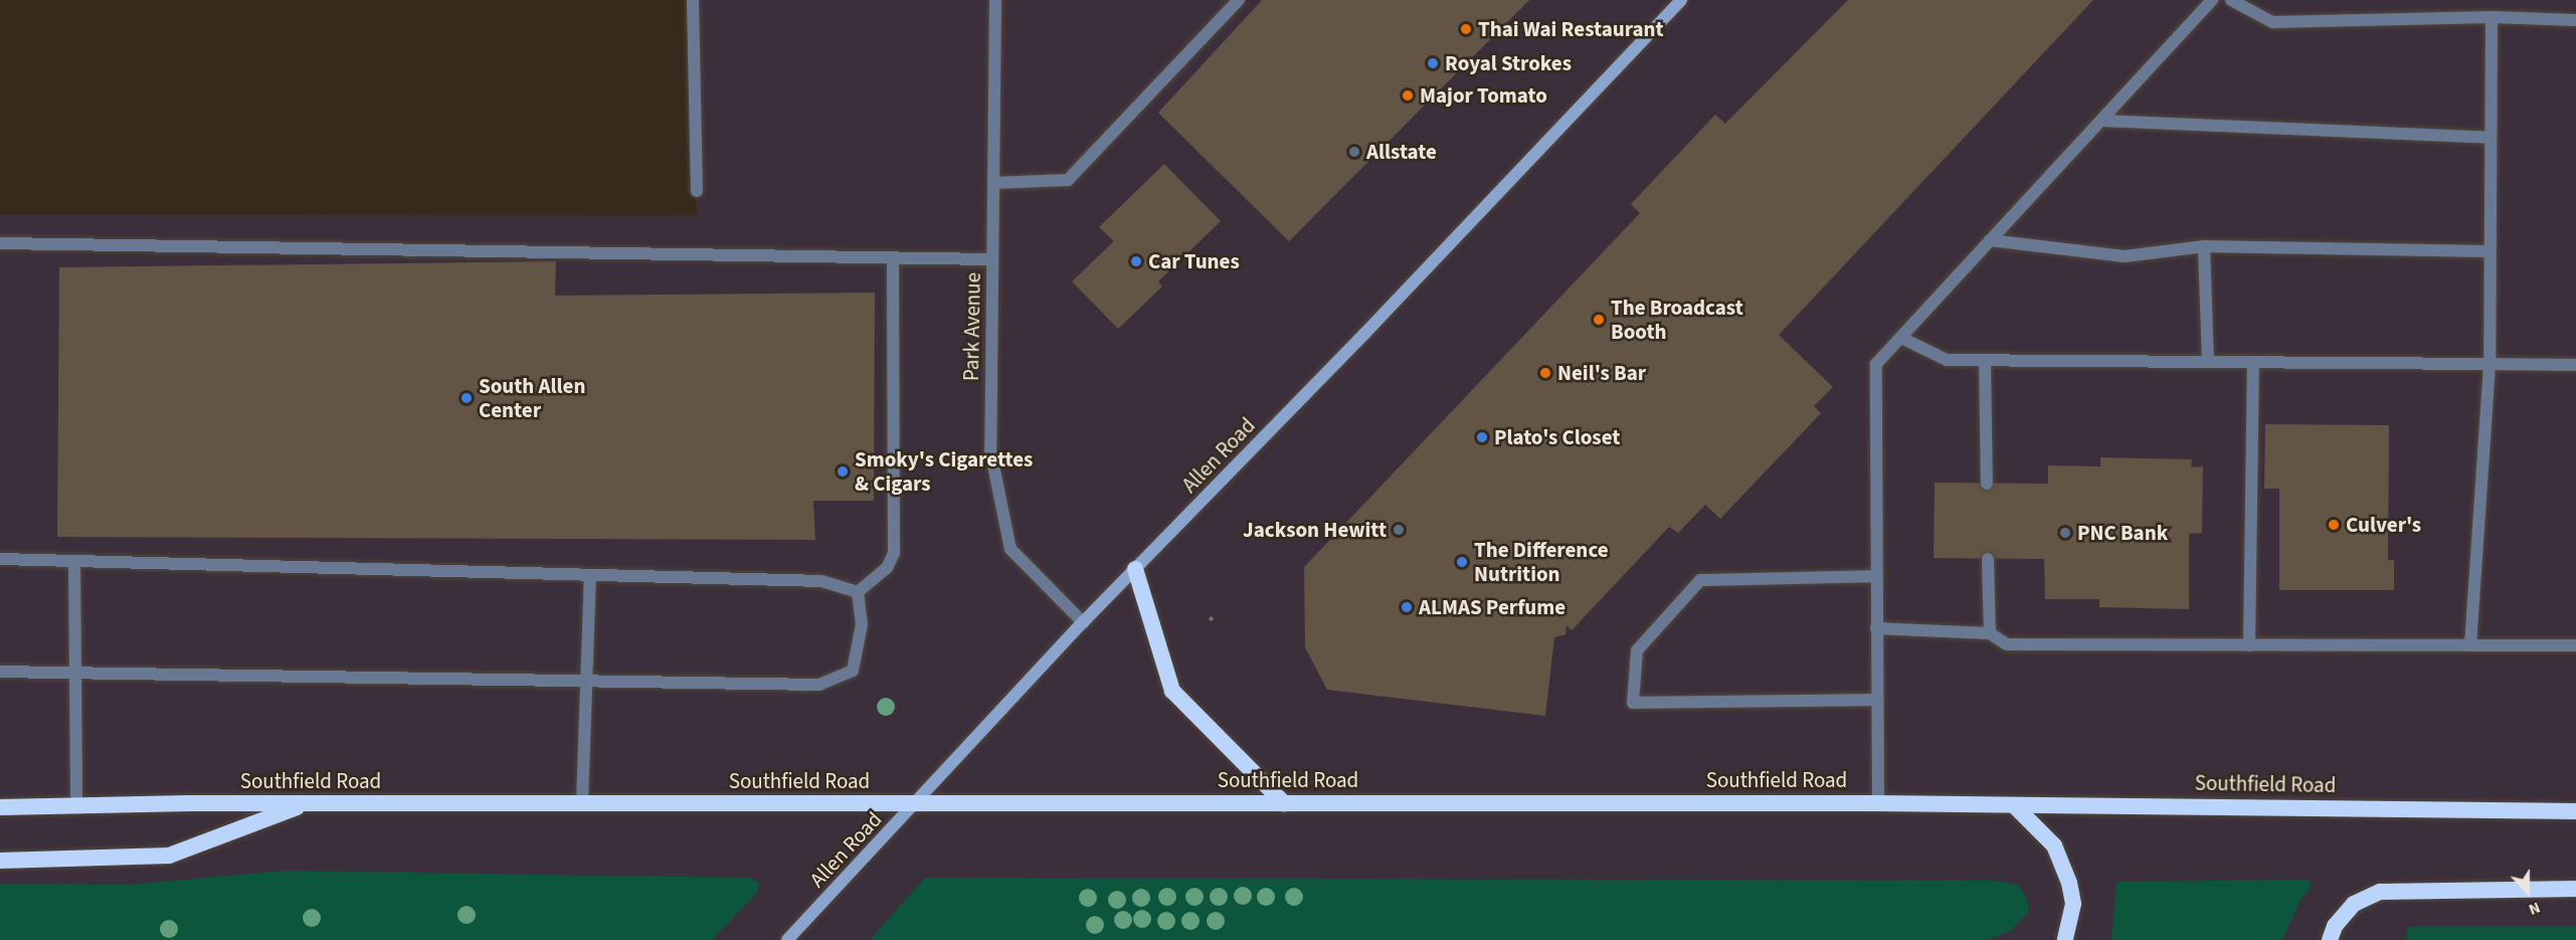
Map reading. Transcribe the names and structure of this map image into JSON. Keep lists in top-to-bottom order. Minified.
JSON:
{"streets":{"highway":["Southfield Road"],"main road":["Allen Road"],"street":["Park Avenue"]},"crossings":[["Park Avenue","Allen Road"],["Allen Road","Southfield Road"]],"places":["Thai Wai Restaurant","Royal Strokes","Major Tomato","Allstate","Car Tunes","The Broadcast Booth","Neil's Bar","South Allen Center","Plato's Closet","Smoky's Cigarettes & Cigars","Culver's","Jackson Hewitt","PNC Bank","The Difference Nutrition","ALMAS Perfume"],"north":"bottom"}
